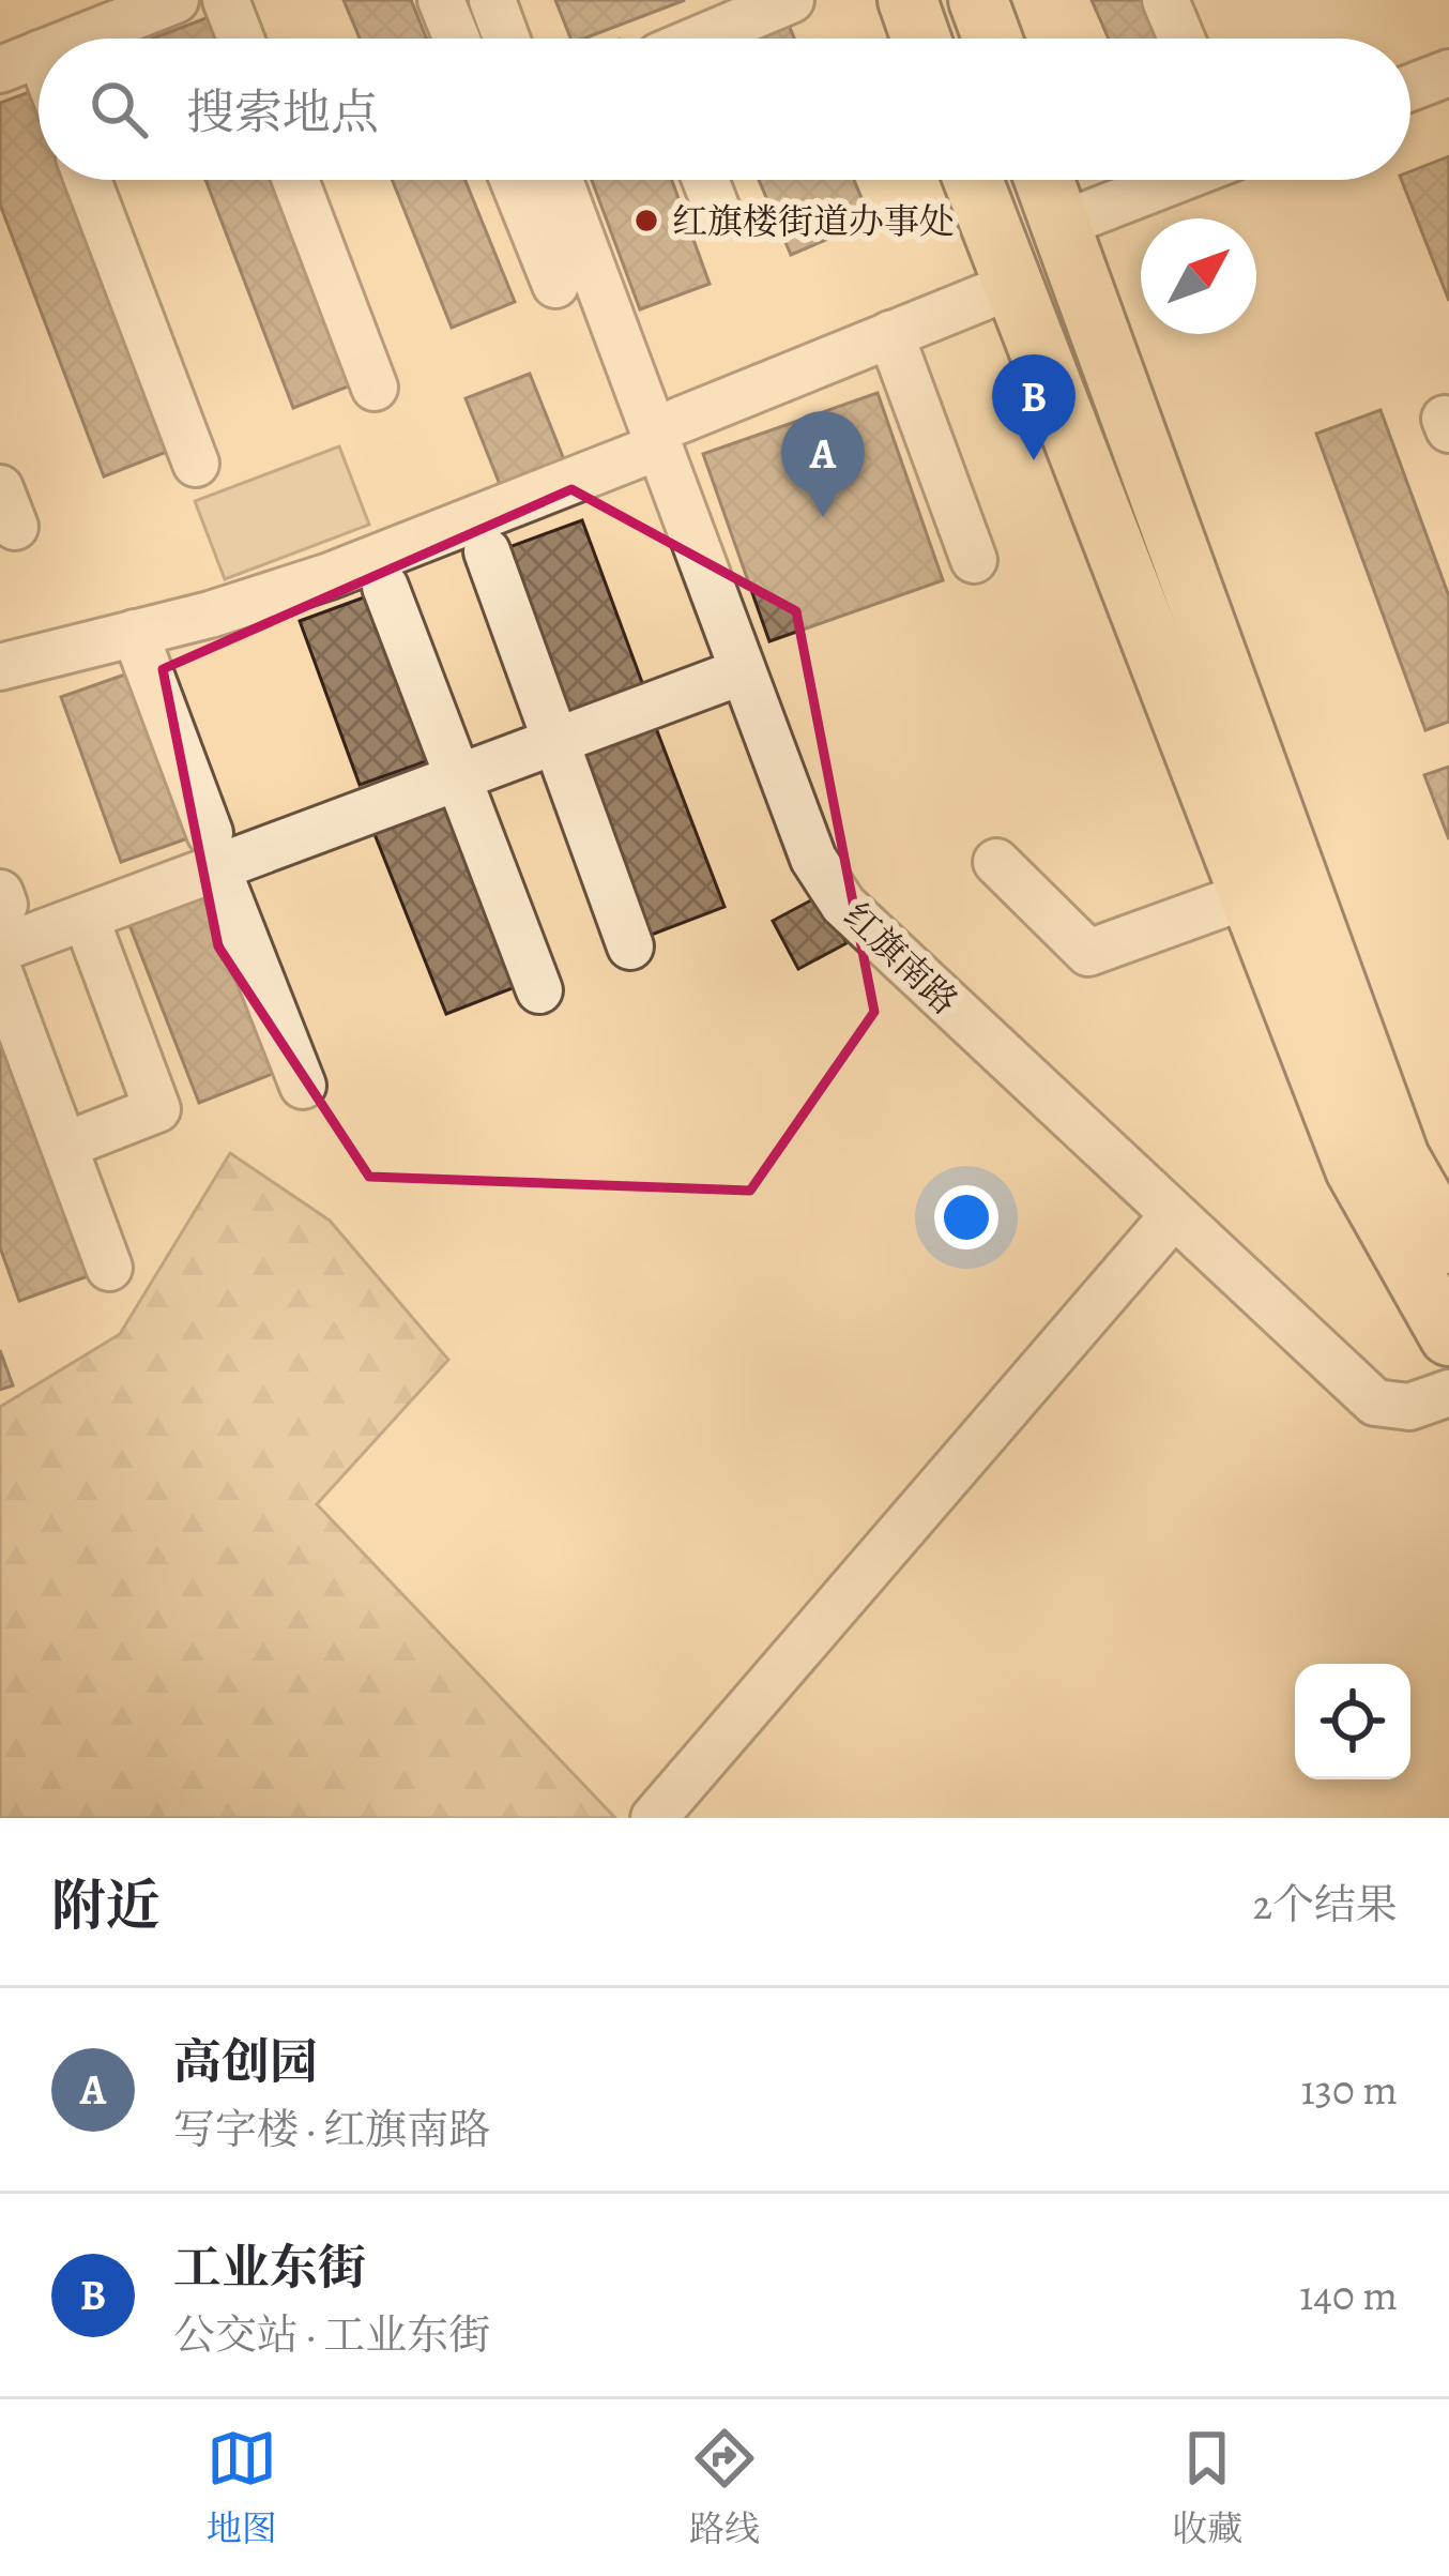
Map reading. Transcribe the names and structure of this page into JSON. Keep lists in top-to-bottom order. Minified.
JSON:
{"streets":{"street":["红旗南路"]},"places":["红旗楼街道办事处"],"north":"top right","page":{"search":"搜索地点","pins":["B","A"],"heading":["附近","2个结果"],"list":[{"mark":"A","name":"高创园","note":"写字楼 · 红旗南路","value":"130 m"},{"mark":"B","name":"工业东街","note":"公交站 · 工业东街","value":"140 m"}],"nav":["地图","路线","收藏"]}}
